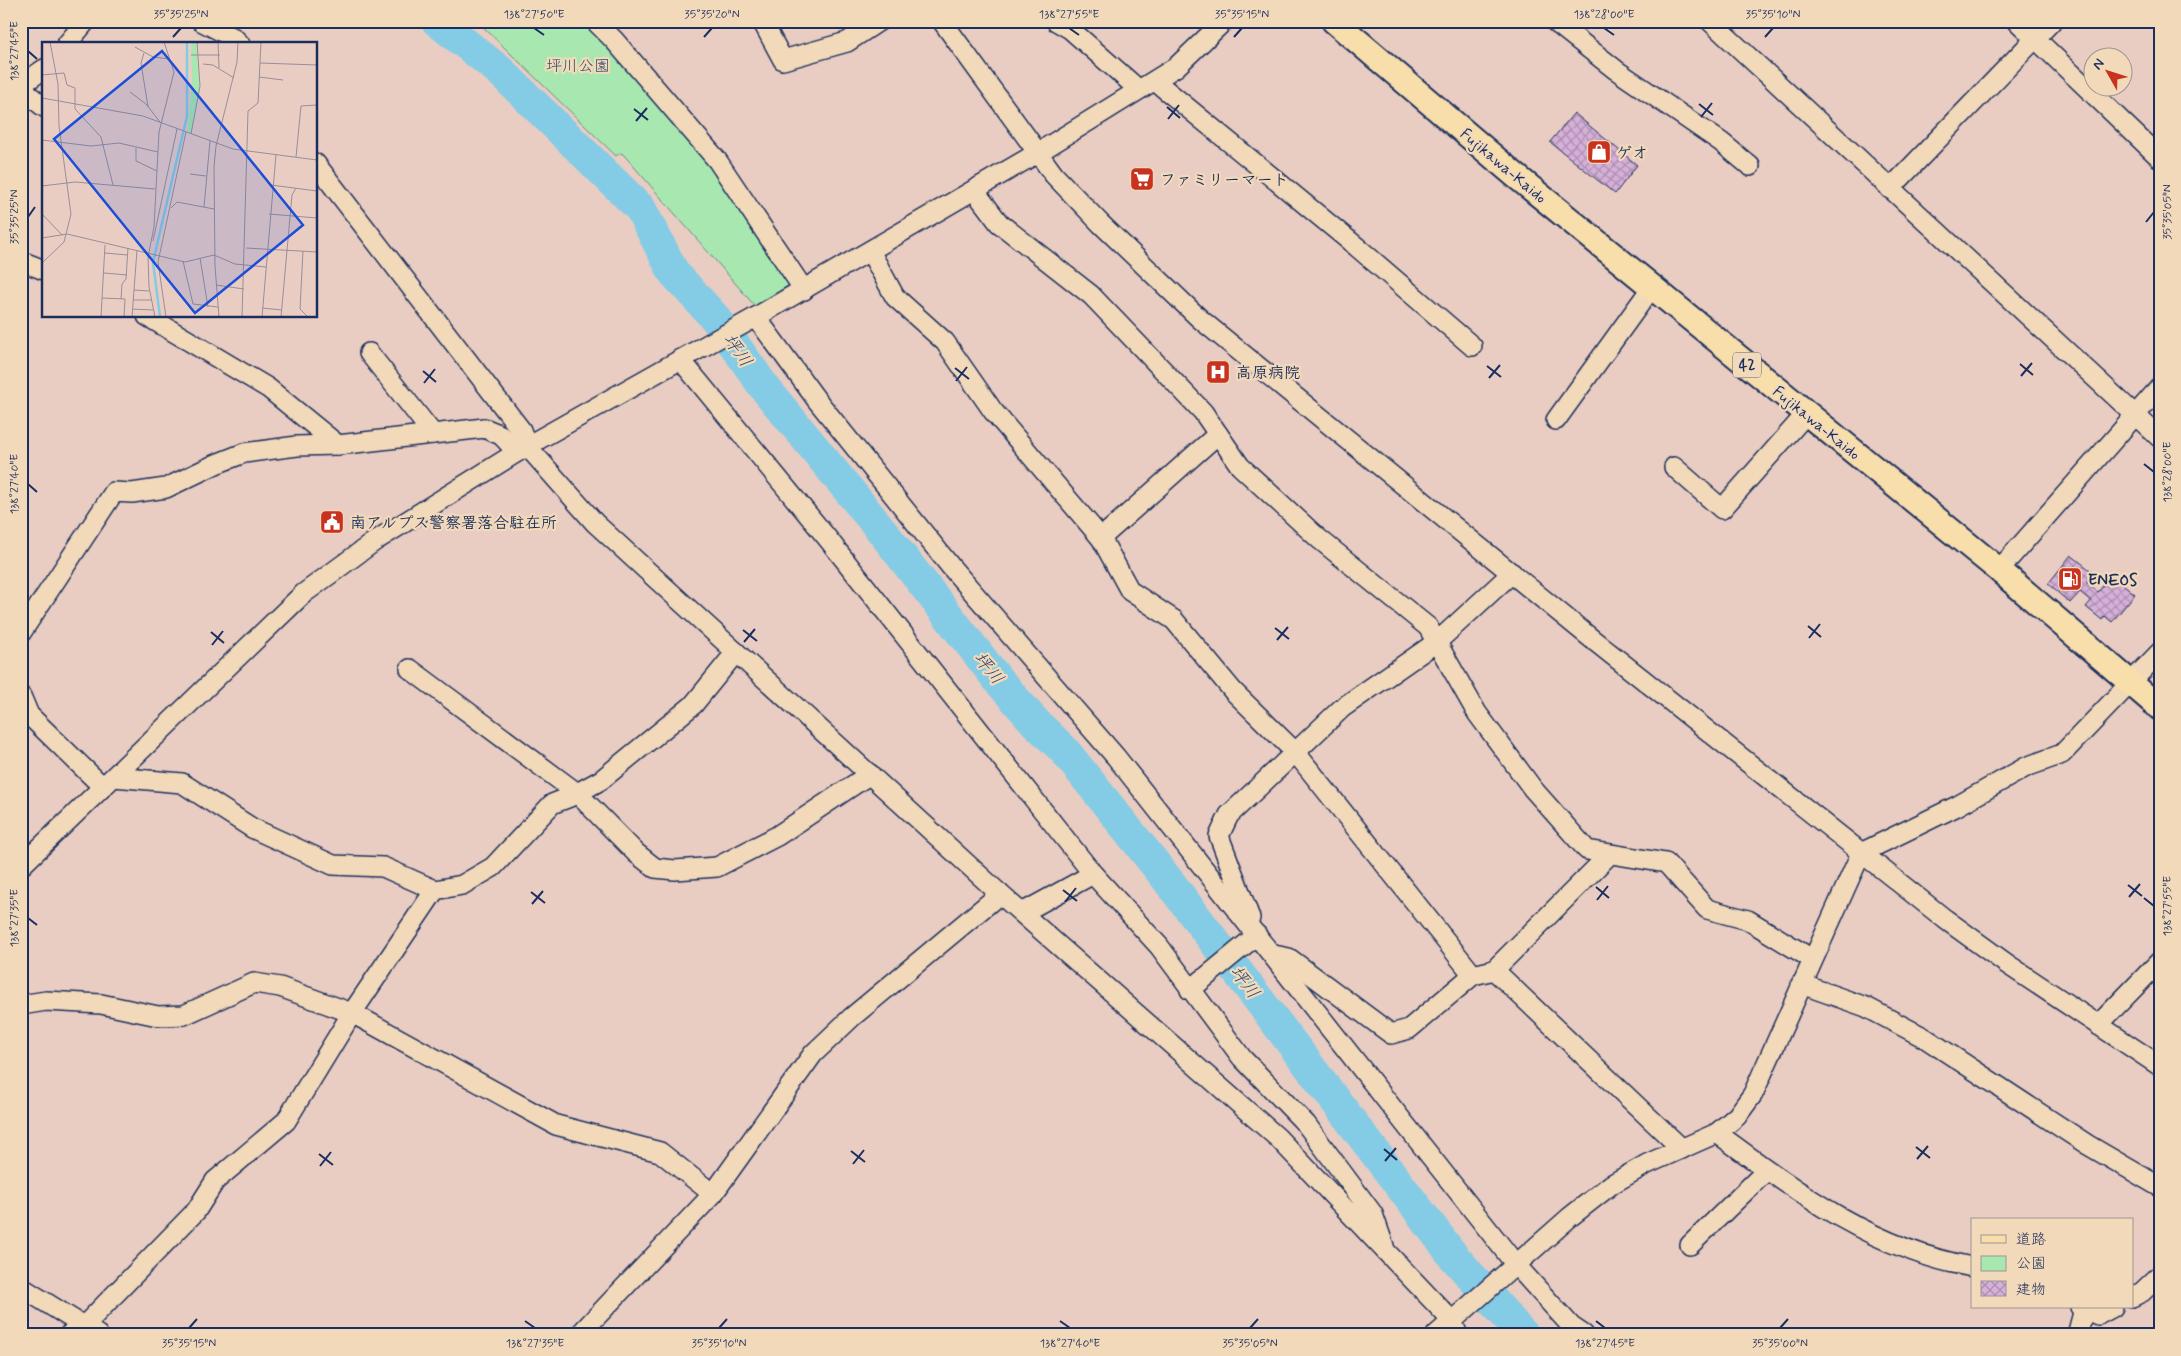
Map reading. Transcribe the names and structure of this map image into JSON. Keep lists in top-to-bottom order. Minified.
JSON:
{"streets":{"main road":["Fujikawa-Kaido","42"]},"water":["坪川"],"parks":["坪川公園"],"places":{"shop":["ゲオ"],"supermarket":["ファミリーマート"],"hospital":["高原病院"],"public building":["南アルプス警察署落合駐在所"],"fuel station":["ENEOS"]},"legend":["道路","公園","建物"],"north":"top left","coordinates":["35°35'25\"N","138°27'50\"E","35°35'20\"N","138°27'55\"E","35°35'15\"N","138°28'00\"E","35°35'10\"N","138°27'45\"E","35°35'05\"N","138°27'40\"E","138°27'35\"E","35°35'00\"N"]}
